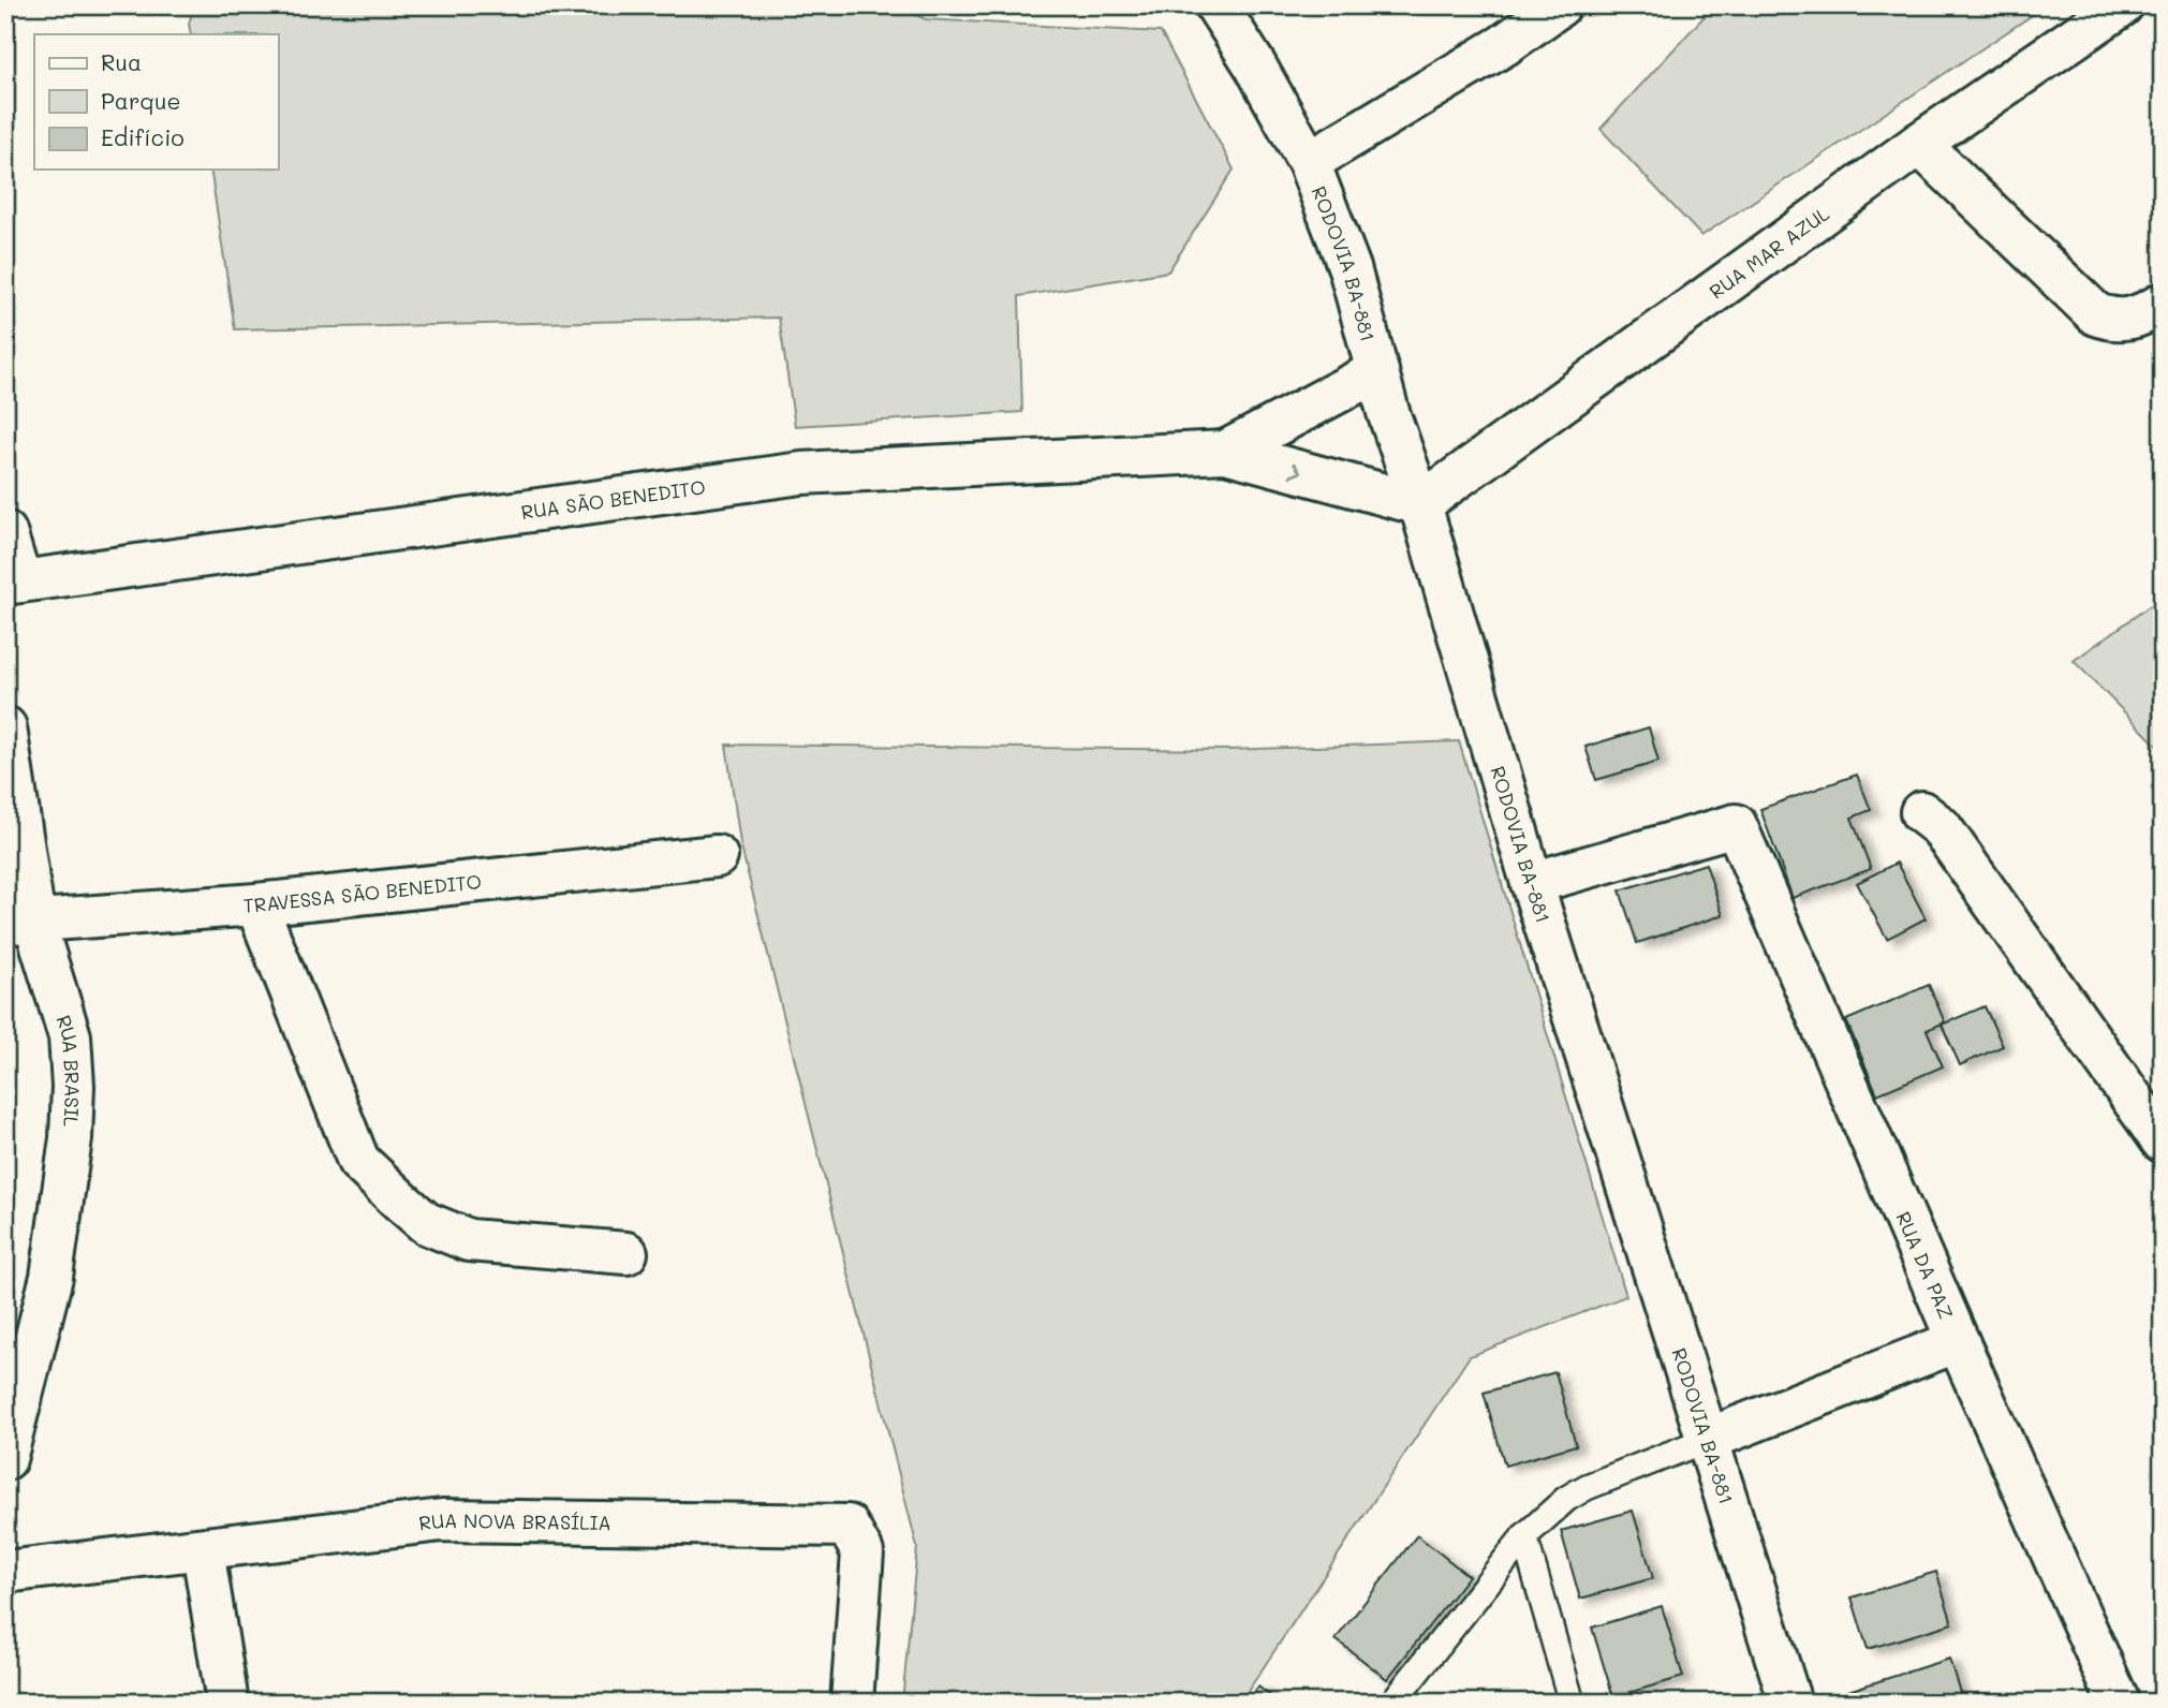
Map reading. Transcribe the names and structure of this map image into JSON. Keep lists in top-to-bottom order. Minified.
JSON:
{"streets":{"street":["RUA MAR AZUL","RODOVIA BA-881","RUA SÃO BENEDITO","TRAVESSA SÃO BENEDITO","RUA BRASIL","RUA DA PAZ","RUA NOVA BRASÍLIA"]},"crossings":[["RUA MAR AZUL","RODOVIA BA-881"],["RUA MAR AZUL","RUA SÃO BENEDITO"],["RODOVIA BA-881","RUA SÃO BENEDITO"],["RODOVIA BA-881","RUA DA PAZ"],["TRAVESSA SÃO BENEDITO","RUA BRASIL"]],"legend":["Rua","Parque","Edifício"]}
